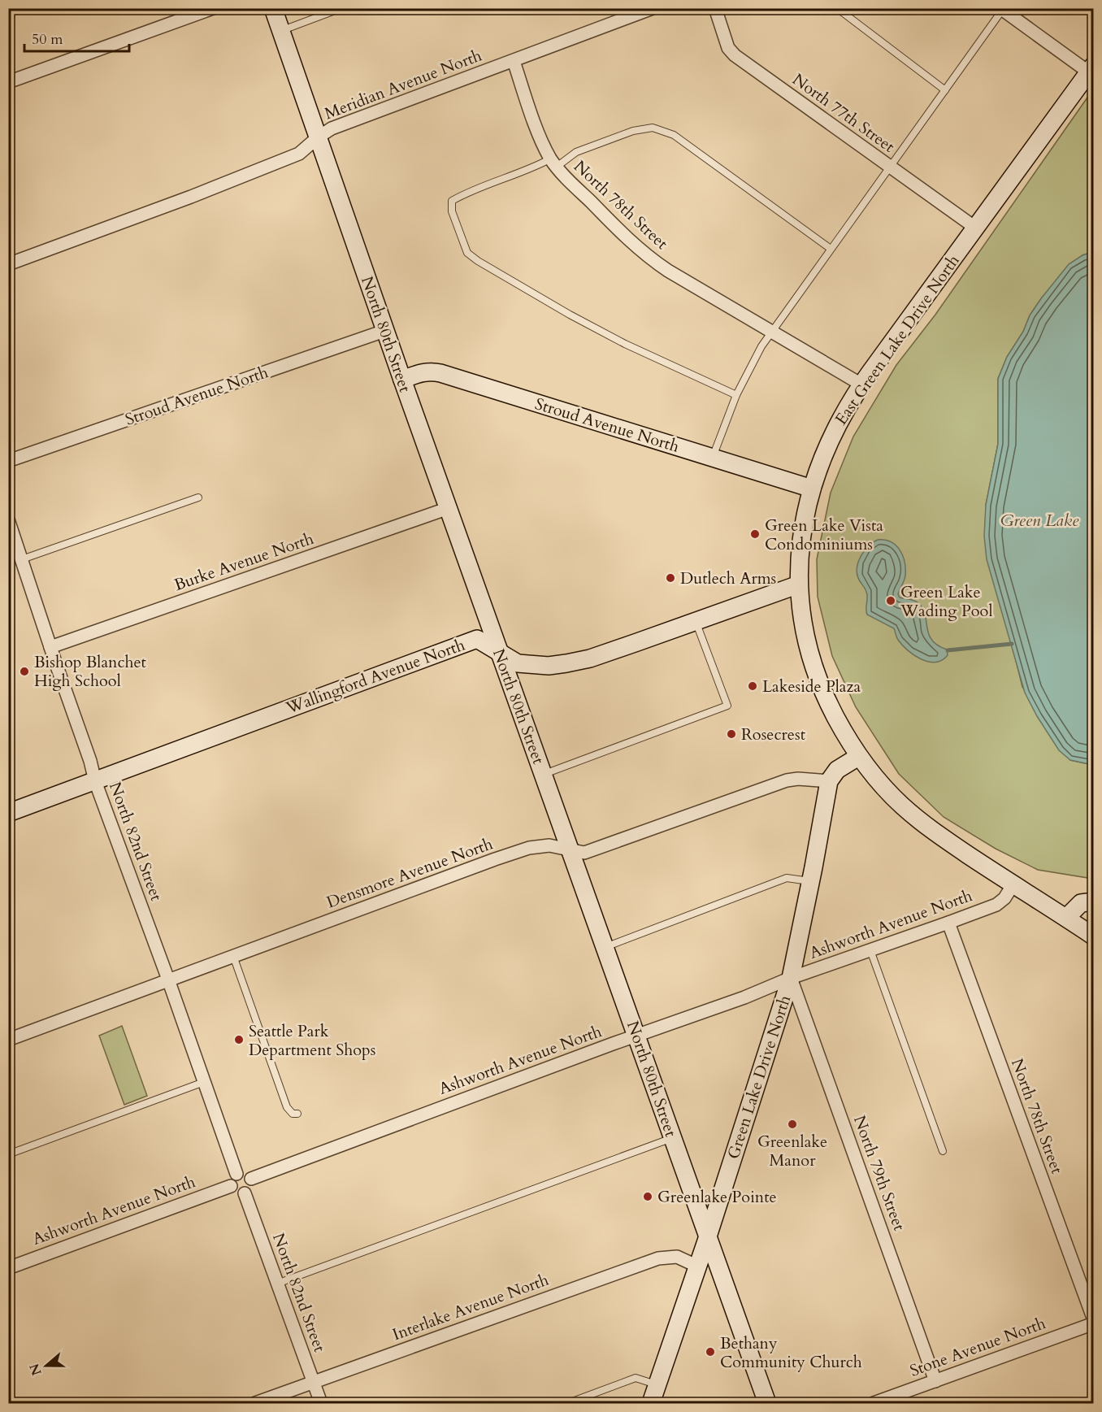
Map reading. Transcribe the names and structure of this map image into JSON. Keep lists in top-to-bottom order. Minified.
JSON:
{"streets":{"street":["Meridian Avenue North","North 77th Street","North 78th Street","North 80th Street","East Green Lake Drive North","Stroud Avenue North","Burke Avenue North","Wallingford Avenue North","North 82nd Street","Densmore Avenue North","Ashworth Avenue North","Green Lake Drive North","North 79th Street","Interlake Avenue North","Stone Avenue North"]},"crossings":[["Meridian Avenue North","North 78th Street"],["Meridian Avenue North","North 80th Street"],["North 77th Street","East Green Lake Drive North"],["North 78th Street","East Green Lake Drive North"],["North 78th Street","Ashworth Avenue North"],["North 78th Street","Stone Avenue North"],["North 80th Street","Stroud Avenue North"],["North 80th Street","Burke Avenue North"],["North 80th Street","Wallingford Avenue North"],["North 80th Street","Densmore Avenue North"],["North 80th Street","Ashworth Avenue North"],["North 80th Street","Green Lake Drive North"],["East Green Lake Drive North","Stroud Avenue North"],["East Green Lake Drive North","Wallingford Avenue North"],["East Green Lake Drive North","Ashworth Avenue North"],["Burke Avenue North","North 82nd Street"],["Wallingford Avenue North","North 82nd Street"],["North 82nd Street","Densmore Avenue North"],["North 82nd Street","Ashworth Avenue North"],["North 82nd Street","Interlake Avenue North"],["Densmore Avenue North","Green Lake Drive North"],["Ashworth Avenue North","Green Lake Drive North"],["Ashworth Avenue North","North 79th Street"],["Green Lake Drive North","North 79th Street"],["Green Lake Drive North","Interlake Avenue North"],["North 79th Street","Stone Avenue North"]],"water":["Green Lake"],"places":["Green Lake Vista Condominiums","Dutlech Arms","Green Lake Wading Pool","Bishop Blanchet High School","Lakeside Plaza","Rosecrest","Seattle Park Department Shops","Greenlake Manor","Greenlake Pointe","Bethany Community Church"],"scale_bar":"50 m","north":"left"}
